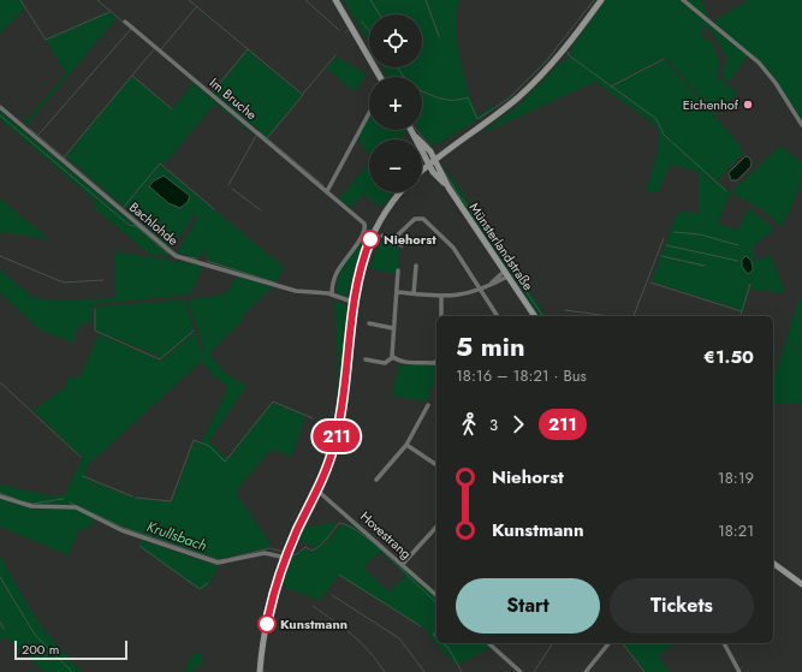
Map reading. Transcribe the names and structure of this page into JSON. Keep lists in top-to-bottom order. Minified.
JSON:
{"streets":{"main road":["Münsterlandstraße"],"street":["Im Bruche","Bachlohde","Hovestrang"]},"crossings":[["Im Bruche","Bachlohde"]],"water":["Krullsbach"],"places":["Eichenhof","Niehorst","Kunstmann"],"lines":["bus line 211"],"scale_bar":"200 m","page":{"on_map":"211","map_buttons":["+","−"],"heading":["5 min","18:16 – 18:21 · Bus","€1.50"],"legs":["3","211"],"list":[{"name":"Niehorst","value":"18:19"},{"name":"Kunstmann","value":"18:21"}],"buttons":["Start","Tickets"],"scale":"200 m"}}
